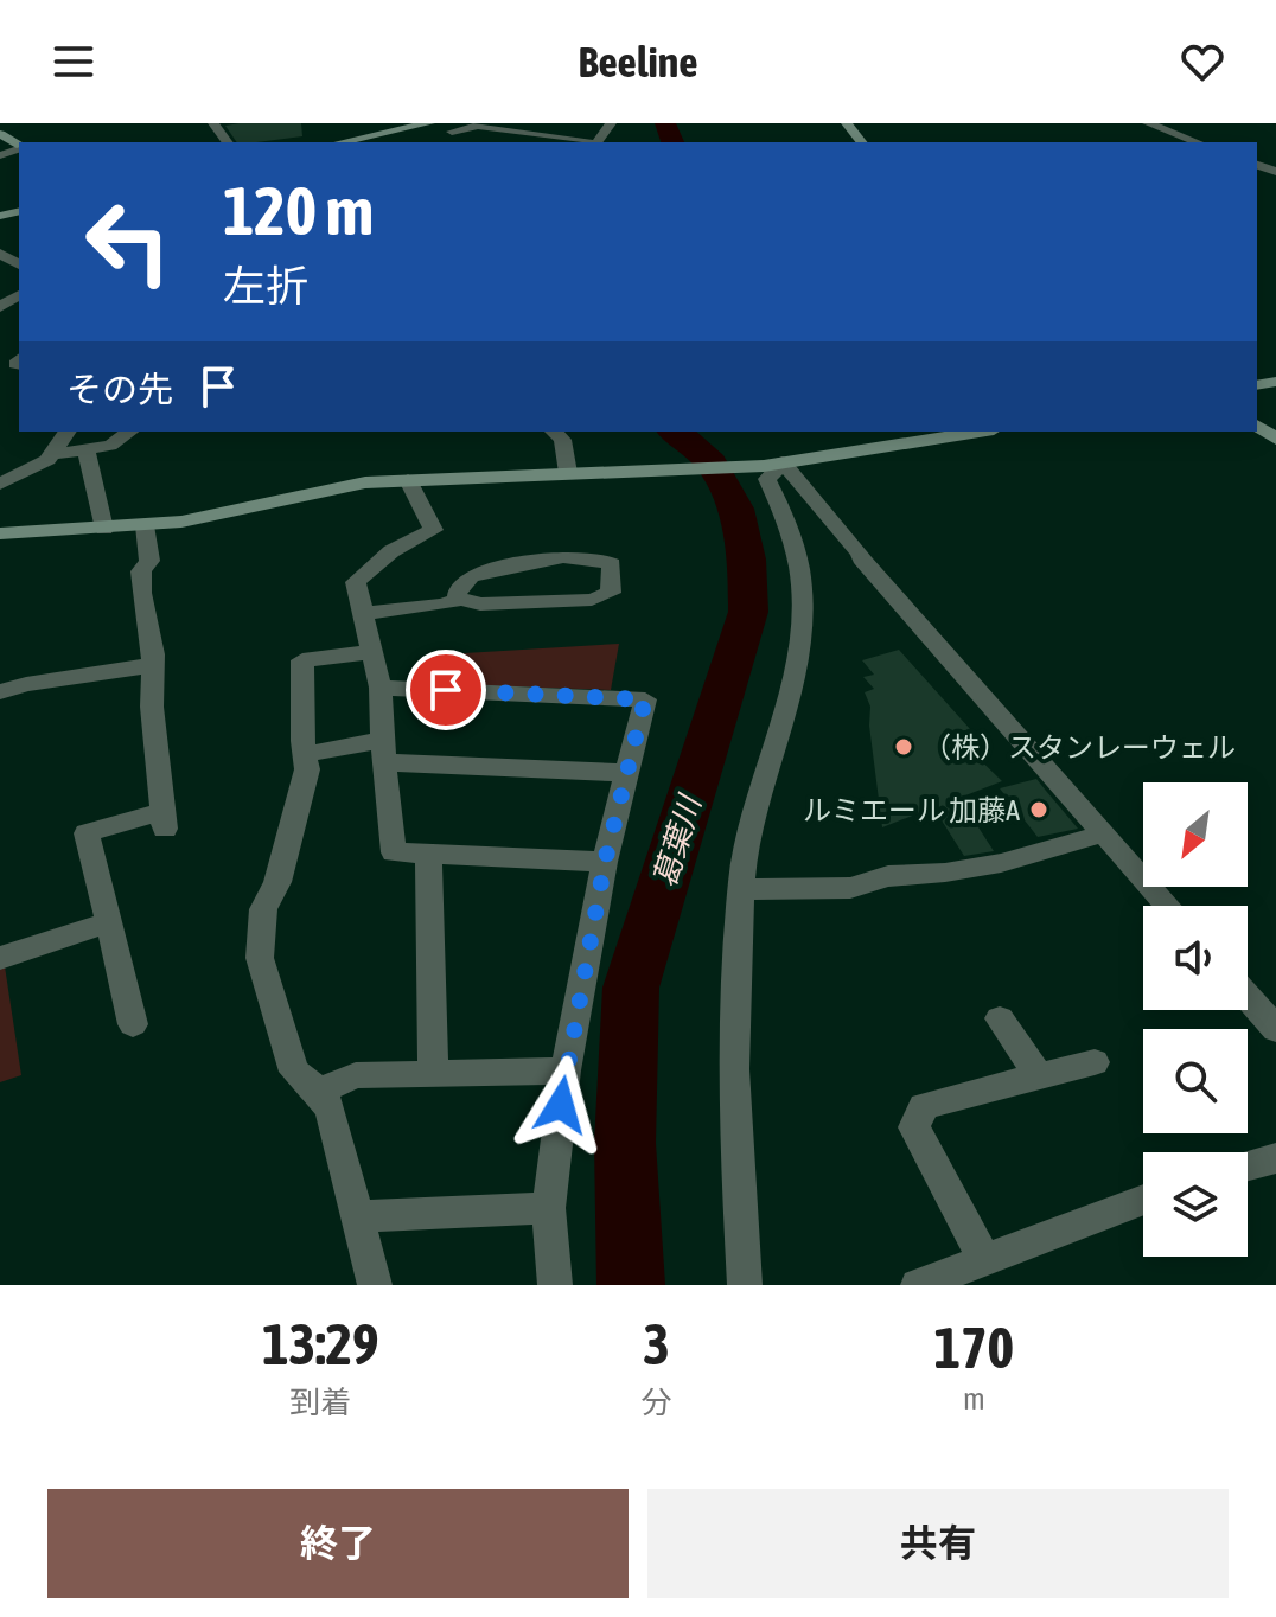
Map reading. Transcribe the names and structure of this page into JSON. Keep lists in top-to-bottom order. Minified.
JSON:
{"water":["葛葉川"],"places":["（株）スタンレーウェル","ルミエール 加藤A"],"north":"bottom left","page":{"header":"Beeline","turn":["120 m","左折"],"then":"その先","eta":["13:29","到着","3","分","170","m"],"buttons":["終了","共有"]}}
